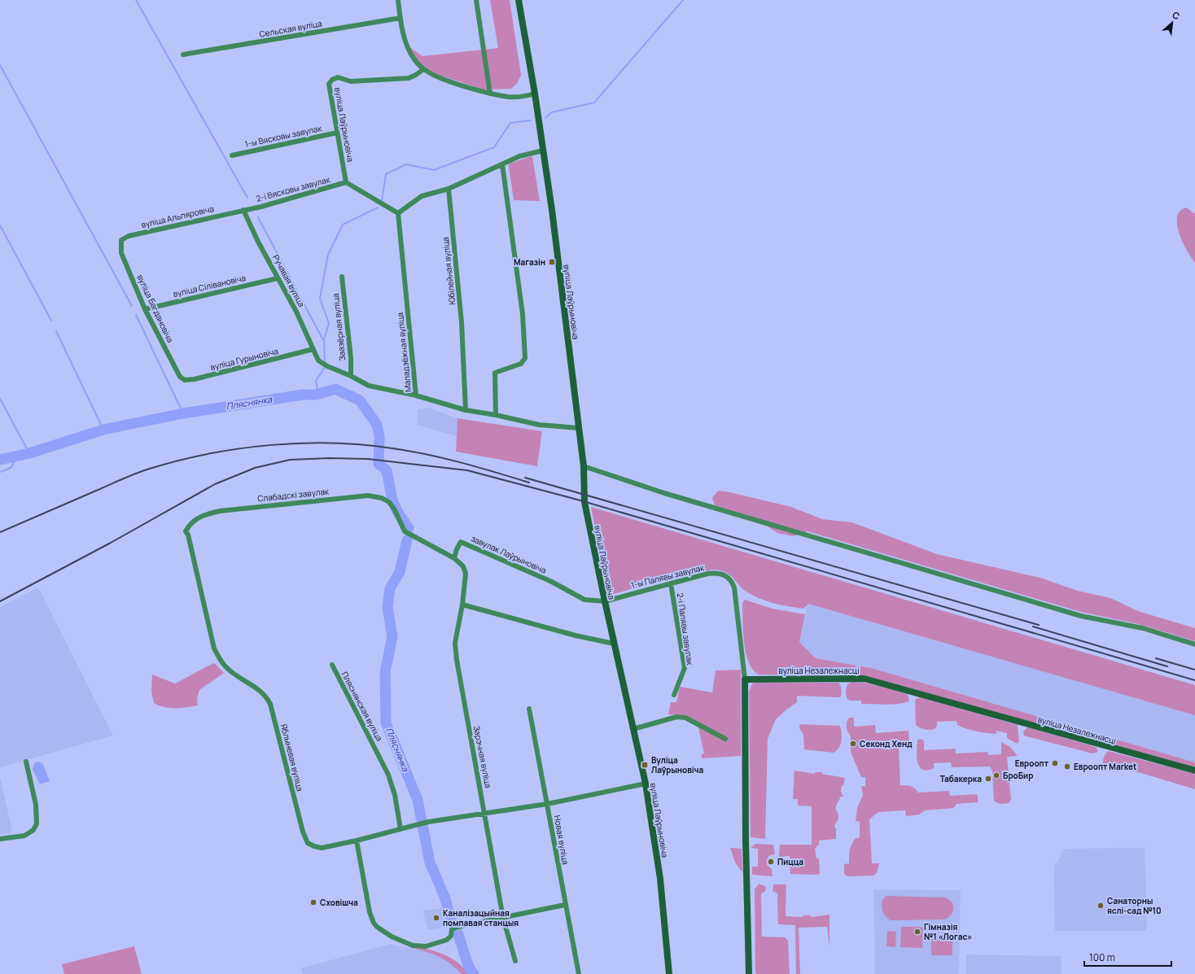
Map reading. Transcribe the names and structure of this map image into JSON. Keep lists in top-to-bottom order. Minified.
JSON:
{"streets":{"main road":["вуліца Лаўрыновіча","вуліца Незалежнасці"],"street":["Сельская вуліца","1-ы Вясковы завулак","2-і Вясковы завулак","вуліца Альпяровіча","Юбілейная вуліца","Ручавая вуліца","вуліца Сілівановіча","вуліца Багдановіча","Заазёрная вуліца","Маладзёжная вуліца","вуліца Гурыновіча","Слабадскі завулак","завулак Лаўрыновіча","1-ы Палявы завулак","2-і Палявы завулак","Пляснянская вуліца","Зарэчная вуліца","Яблыневая вуліца","Новая вуліца"]},"crossings":[["вуліца Лаўрыновіча","1-ы Вясковы завулак"],["вуліца Лаўрыновіча","2-і Вясковы завулак"],["вуліца Лаўрыновіча","завулак Лаўрыновіча"],["вуліца Лаўрыновіча","1-ы Палявы завулак"],["вуліца Лаўрыновіча","Яблыневая вуліца"],["2-і Вясковы завулак","вуліца Альпяровіча"],["2-і Вясковы завулак","Ручавая вуліца"],["вуліца Альпяровіча","Ручавая вуліца"],["вуліца Альпяровіча","вуліца Багдановіча"],["Ручавая вуліца","вуліца Сілівановіча"],["Ручавая вуліца","Маладзёжная вуліца"],["Ручавая вуліца","вуліца Гурыновіча"],["вуліца Сілівановіча","вуліца Багдановіча"],["вуліца Багдановіча","вуліца Гурыновіча"],["Заазёрная вуліца","Маладзёжная вуліца"],["Слабадскі завулак","завулак Лаўрыновіча"],["Слабадскі завулак","Зарэчная вуліца"],["Слабадскі завулак","Яблыневая вуліца"],["завулак Лаўрыновіча","1-ы Палявы завулак"],["завулак Лаўрыновіча","Зарэчная вуліца"],["1-ы Палявы завулак","2-і Палявы завулак"],["1-ы Палявы завулак","вуліца Незалежнасці"],["Пляснянская вуліца","Яблыневая вуліца"],["Зарэчная вуліца","Яблыневая вуліца"],["Яблыневая вуліца","Новая вуліца"]],"water":["Пляснянка"],"places":{"transit":["Магазін","Вуліца Лаўрыновіча"],"other":["Секонд Хенд","Евроопт","Евроопт Market","БроБир","Табакерка","Пицца","Сховішча","Санаторны яслі-сад №10","Каналізацыйная помпавая станцыя","Гімназія №1 «Логас»"]},"scale_bar":"100 m","north":"top right"}
